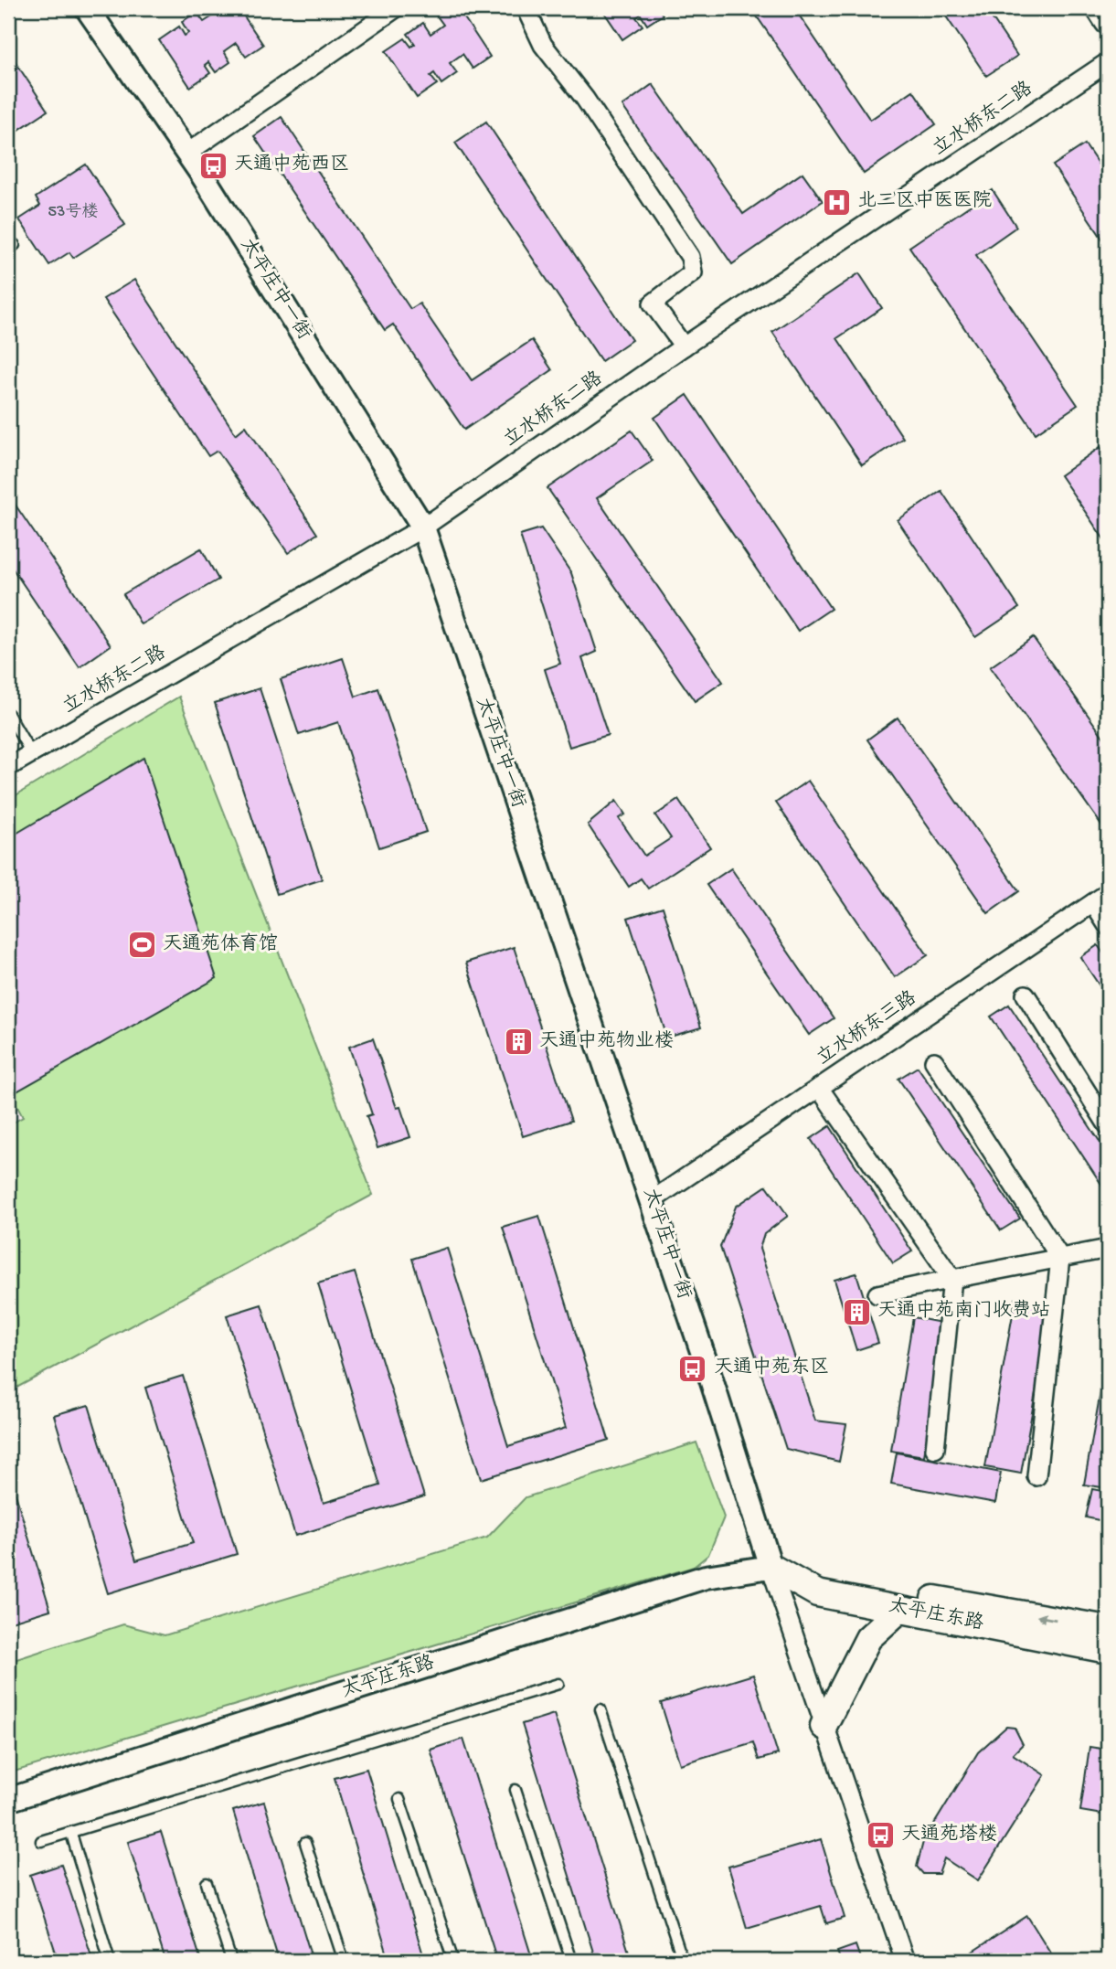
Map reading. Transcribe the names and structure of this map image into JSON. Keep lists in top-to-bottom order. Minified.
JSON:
{"streets":{"main road":["太平庄东路"],"street":["立水桥东二路","太平庄中一街","立水桥东三路"]},"crossings":[["立水桥东二路","太平庄中一街"],["太平庄中一街","立水桥东三路"],["太平庄中一街","太平庄东路"]],"places":{"bus stop":["天通中苑西区","天通中苑东区","天通苑塔楼"],"hospital":["北二区中医医院"],"sports":["天通苑体育馆"],"building":["天通中苑物业楼","天通中苑南门收费站"]},"house_numbers":["53号楼"]}
